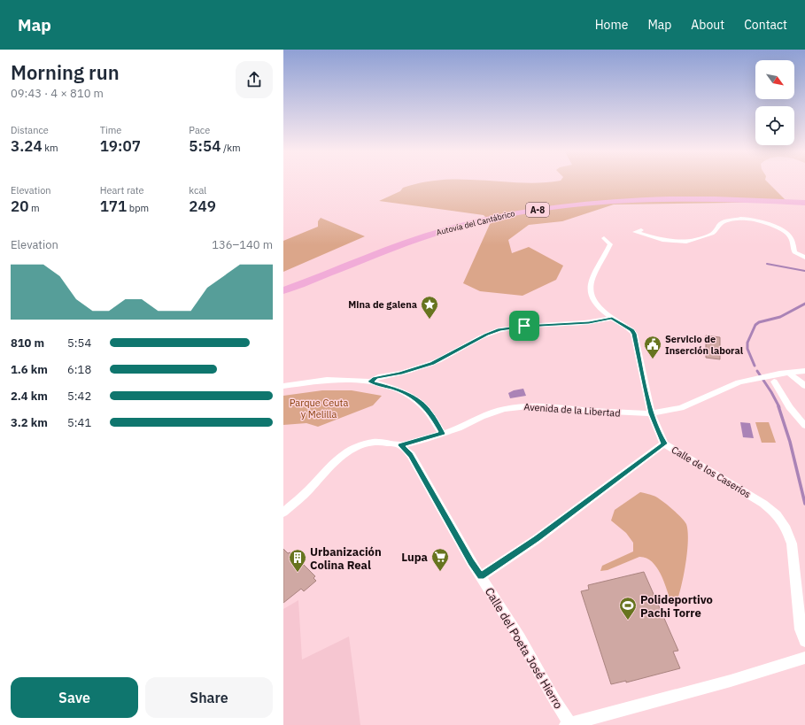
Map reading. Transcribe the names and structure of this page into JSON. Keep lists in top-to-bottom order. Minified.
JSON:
{"streets":{"highway":["A-8","Autovía del Cantábrico"],"street":["Avenida de la Libertad","Calle de los Caseríos","Calle del Poeta José Hierro"]},"crossings":[["Avenida de la Libertad","Calle de los Caseríos"],["Avenida de la Libertad","Calle del Poeta José Hierro"]],"parks":["Parque Ceuta y Melilla"],"places":{"place":["Mina de galena"],"public building":["Servicio de Inserción laboral"],"supermarket":["Lupa"],"building":["Urbanización Colina Real"],"sports":["Polideportivo Pachi Torre"]},"north":"bottom right","page":{"header":"Map","nav":["Home","Map","About","Contact"],"heading":["Morning run","09:43 · 4 × 810 m"],"stats":[["Distance","3.24 km"],["Time","19:07"],["Pace","5:54 /km"],["Elevation","20 m"],["Heart rate","171 bpm"],["kcal","249"]],"chart":["Elevation","136–140 m"],"list":[{"name":"810 m","note":"5:54"},{"name":"1.6 km","note":"6:18"},{"name":"2.4 km","note":"5:42"},{"name":"3.2 km","note":"5:41"}],"buttons":["Save","Share"]}}
